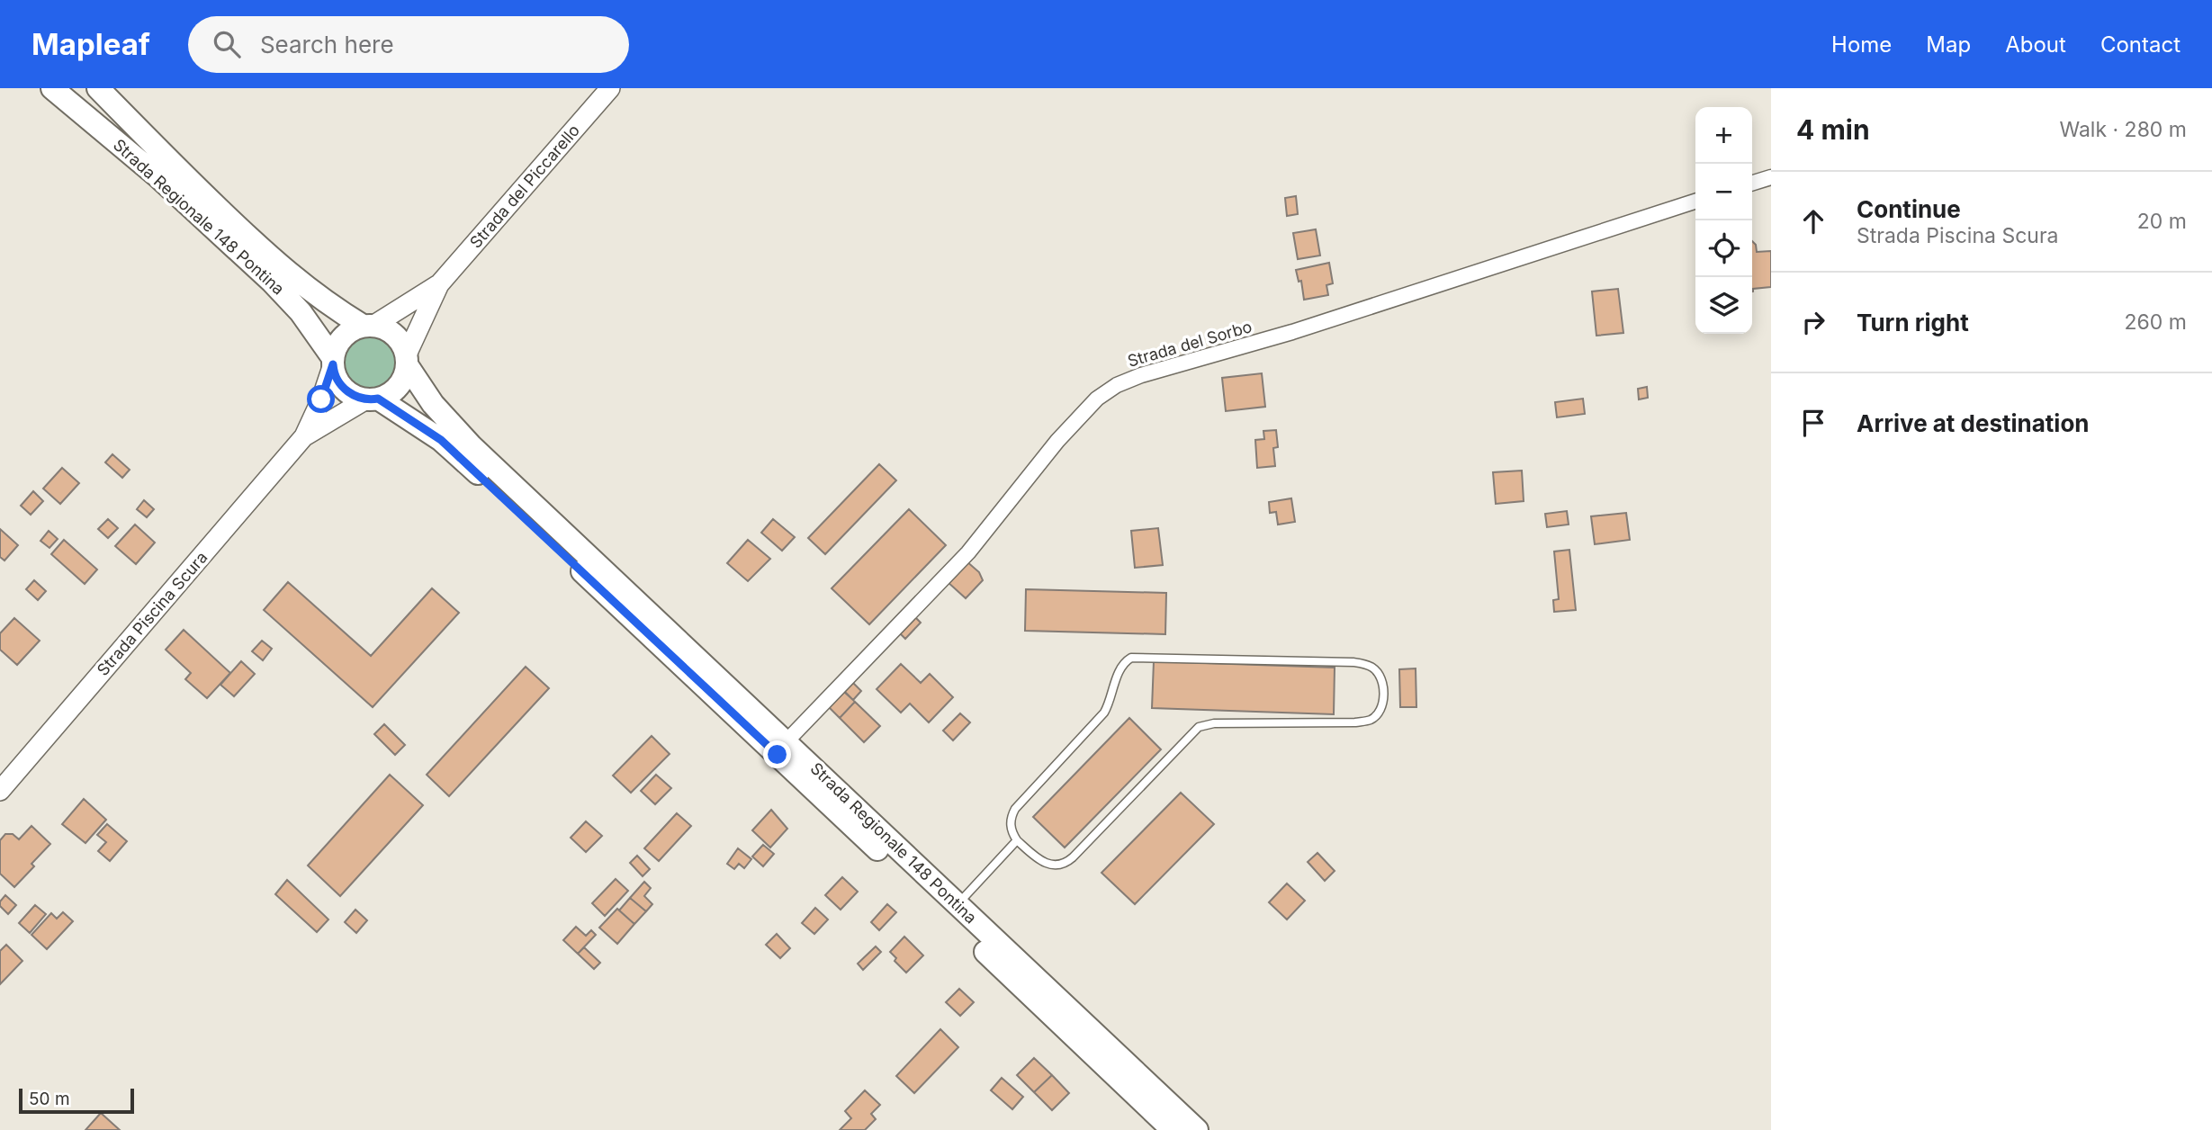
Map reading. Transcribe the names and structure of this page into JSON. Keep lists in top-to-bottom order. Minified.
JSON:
{"streets":{"main road":["Strada Regionale 148 Pontina"],"street":["Strada del Piccarello","Strada del Sorbo","Strada Piscina Scura"]},"crossings":[["Strada del Piccarello","Strada Regionale 148 Pontina"],["Strada del Piccarello","Strada Piscina Scura"],["Strada Regionale 148 Pontina","Strada del Sorbo"],["Strada Regionale 148 Pontina","Strada Piscina Scura"]],"scale_bar":"50 m","page":{"header":"Mapleaf","search":"Search here","nav":["Home","Map","About","Contact"],"heading":["4 min","Walk · 280 m"],"map_buttons":["+","−"],"list":[["Continue","Strada Piscina Scura","20 m"],["Turn right","260 m"],"Arrive at destination"],"scale":"50 m"}}
